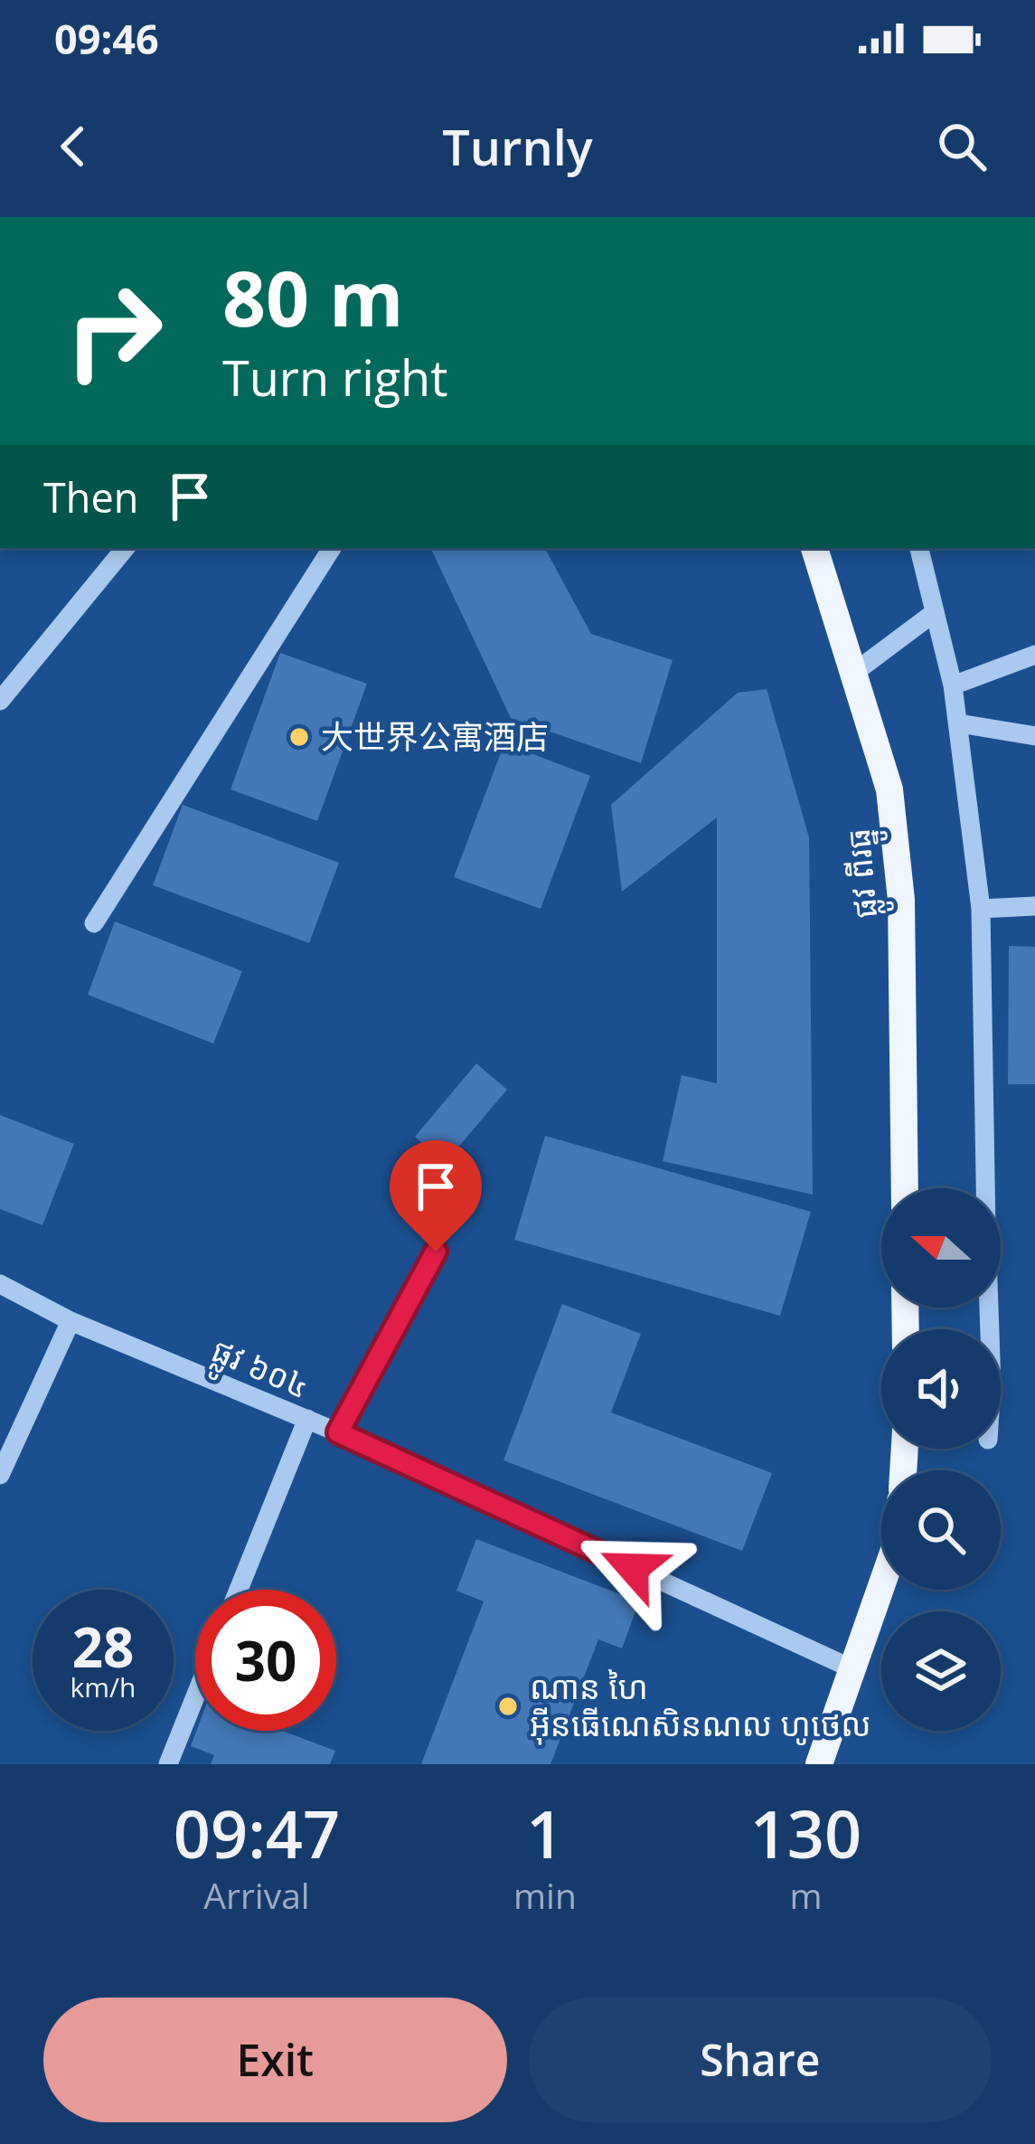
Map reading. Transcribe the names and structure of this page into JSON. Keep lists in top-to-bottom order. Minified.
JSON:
{"streets":{"main road":["ផ្លូវ ពីរធ្នូ"],"street":["ផ្លូវ ៦០៤"]},"places":["大世界公寓酒店","ណាន ហៃ អ៊ីនធើណេសិនណល ហូថេល"],"north":"left","page":{"status":"09:46","header":"Turnly","turn":["80 m","Turn right"],"then":"Then","speed":"28 km/h","limit":"30","eta":["09:47","Arrival","1","min","130","m"],"buttons":["Exit","Share"]}}
